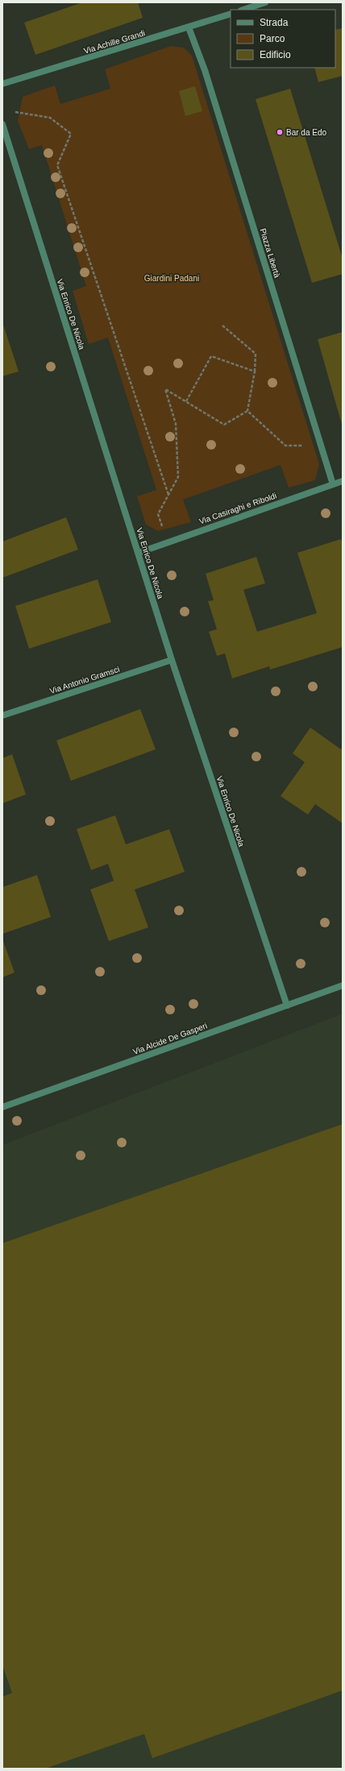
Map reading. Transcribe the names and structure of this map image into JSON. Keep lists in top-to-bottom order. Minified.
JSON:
{"streets":{"street":["Via Achille Grandi","Piazza Libertà","Via Enrico De Nicola","Via Casiraghi e Riboldi","Via Antonio Gramsci","Via Alcide De Gasperi"]},"crossings":[["Via Achille Grandi","Piazza Libertà"],["Piazza Libertà","Via Casiraghi e Riboldi"],["Via Enrico De Nicola","Via Casiraghi e Riboldi"],["Via Enrico De Nicola","Via Antonio Gramsci"],["Via Enrico De Nicola","Via Alcide De Gasperi"]],"parks":["Giardini Padani"],"places":["Bar da Edo"],"legend":["Strada","Parco","Edificio"]}
